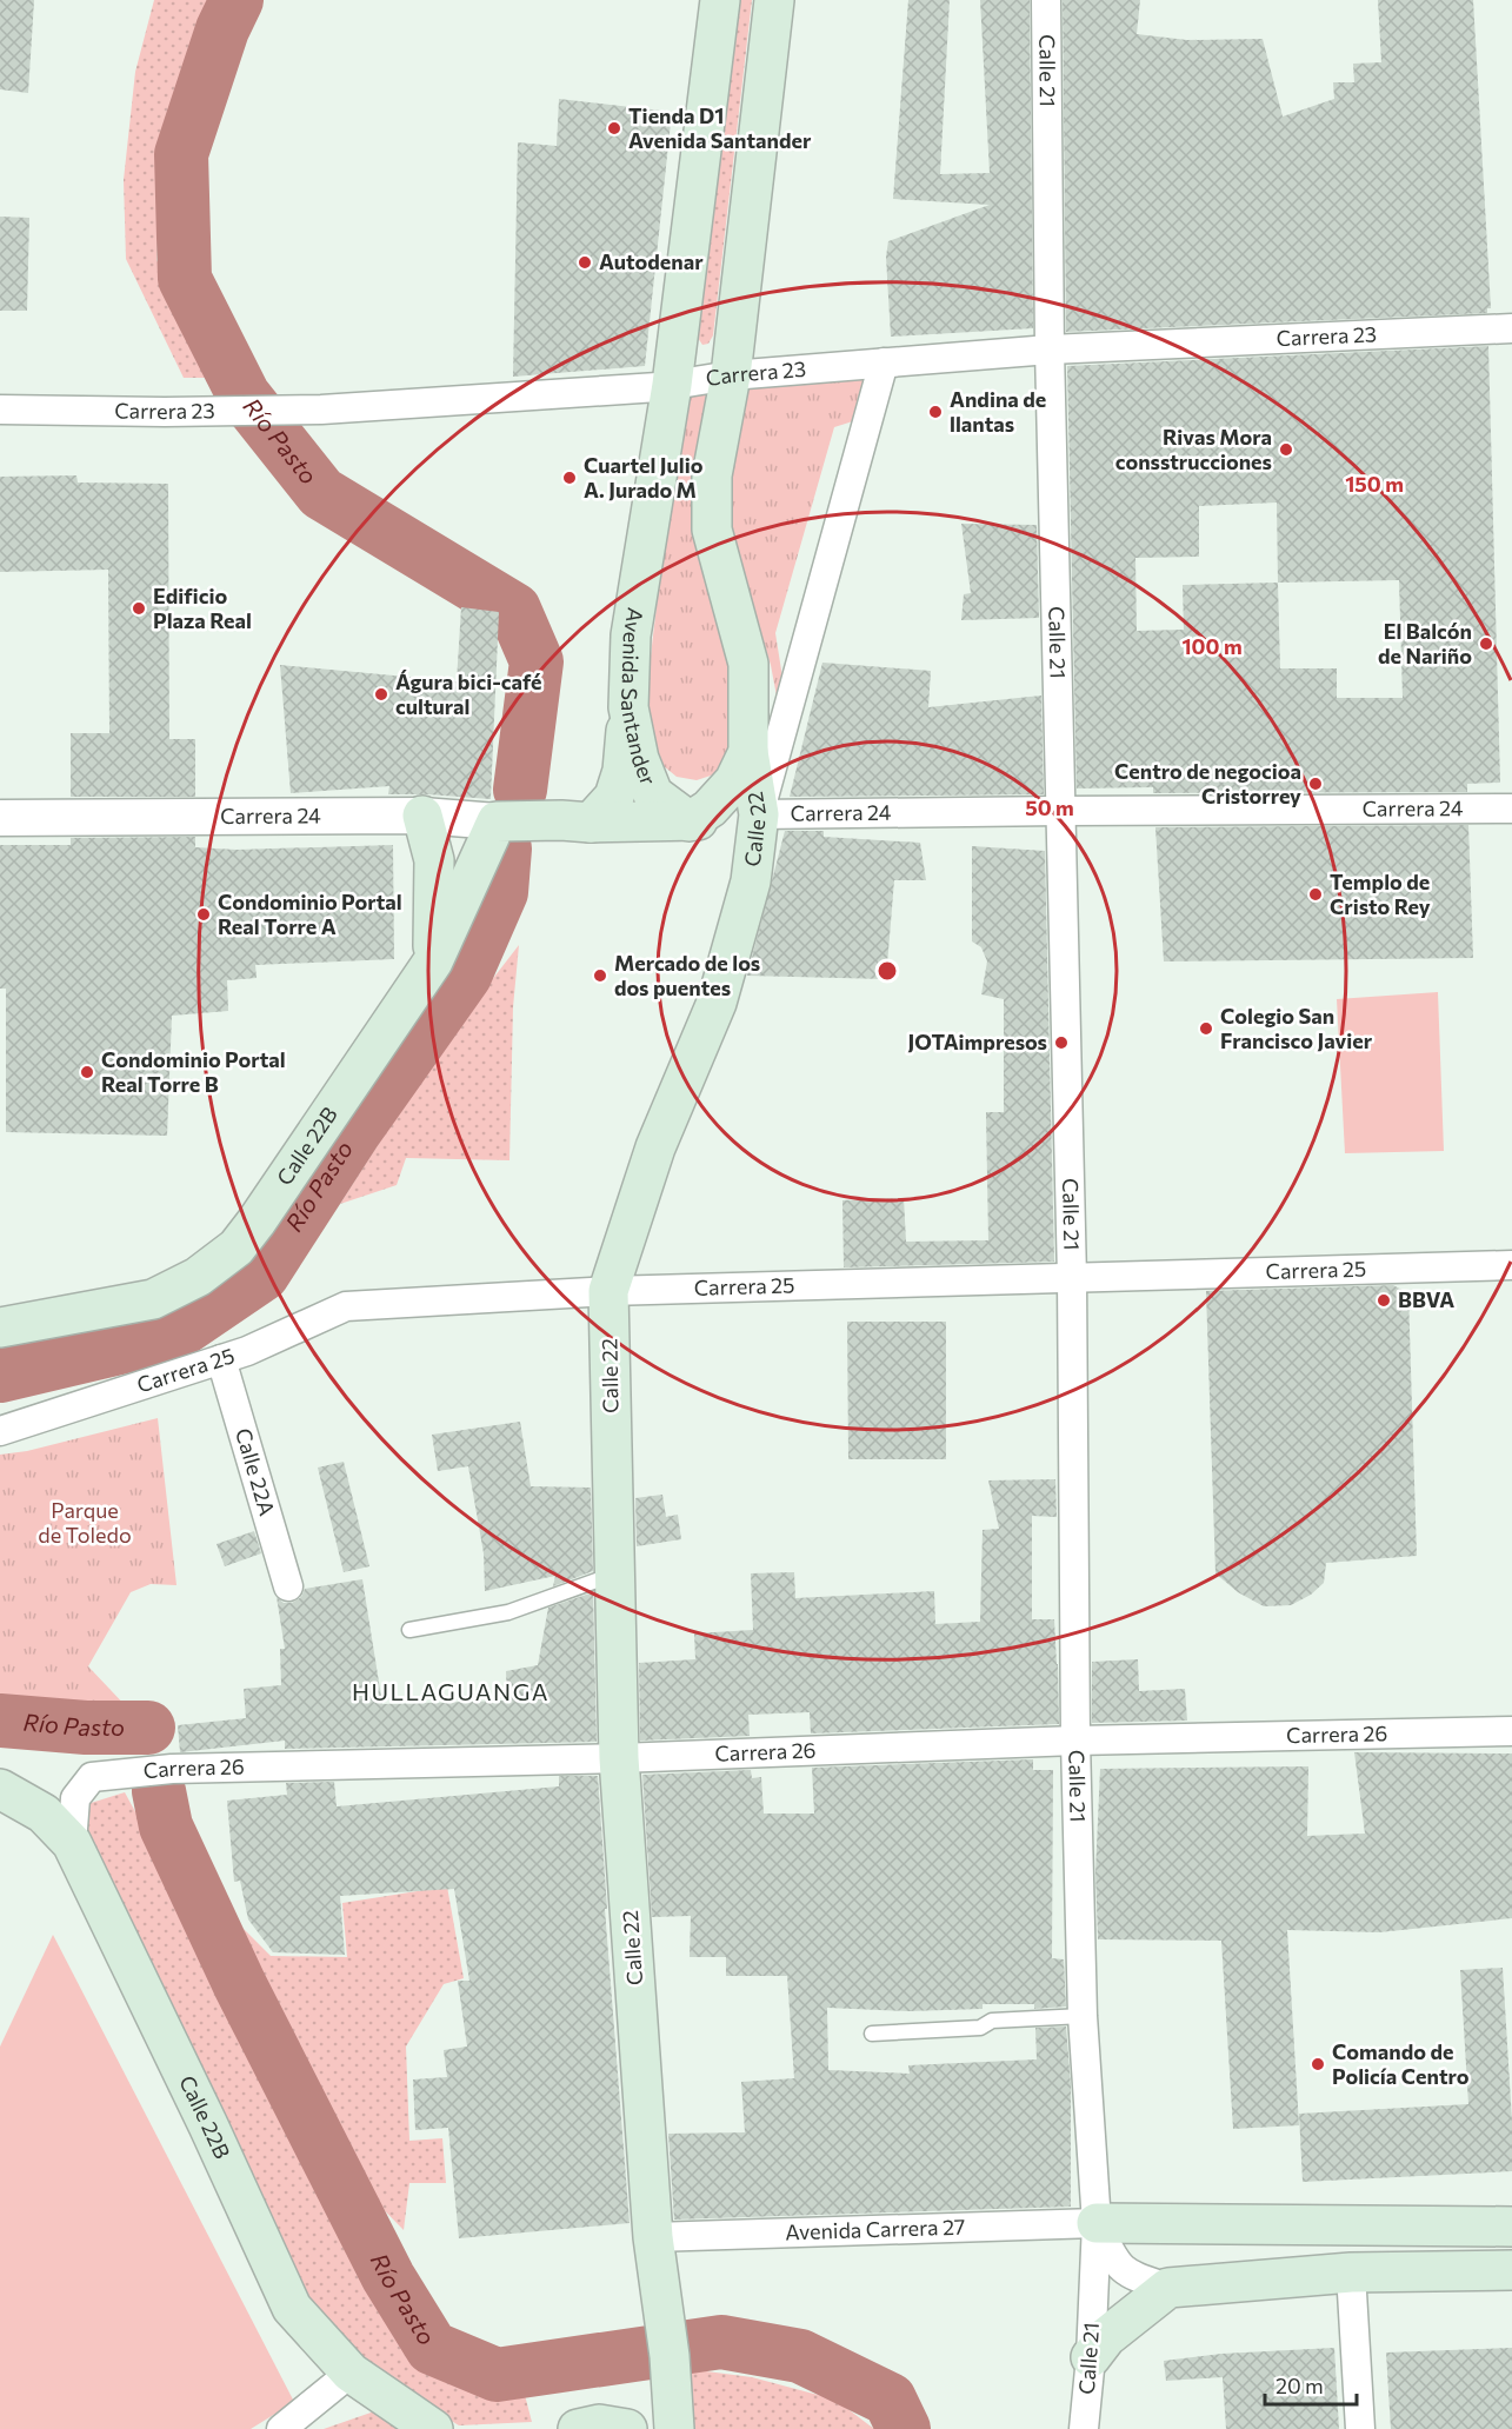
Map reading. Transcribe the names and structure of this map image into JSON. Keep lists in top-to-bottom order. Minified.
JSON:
{"streets":{"main road":["Avenida Santander","Carrera 24","Calle 22","Calle 22B","Avenida Carrera 27"],"street":["Calle 21","Carrera 23","Carrera 25","Calle 22A","Carrera 26"]},"crossings":[["Calle 21","Carrera 23"],["Calle 21","Carrera 24"],["Calle 21","Carrera 25"],["Calle 21","Carrera 26"],["Calle 21","Avenida Carrera 27"],["Carrera 23","Avenida Santander"],["Carrera 23","Calle 22"],["Avenida Santander","Carrera 24"],["Carrera 24","Calle 22"],["Carrera 24","Calle 22B"],["Calle 22","Carrera 25"],["Calle 22","Carrera 26"],["Calle 22","Avenida Carrera 27"],["Calle 22B","Carrera 26"],["Carrera 25","Calle 22A"]],"districts":["HULLAGUANGA"],"water":["Río Pasto"],"parks":["Parque de Toledo"],"places":["Tienda D1 Avenida Santander","Autodenar","Andina de llantas","Rivas Mora consstrucciones","Cuartel Julio A. Jurado M","Edificio Plaza Real","El Balcón de Nariño","Águra bici-café cultural","Centro de negocioa Cristorrey","Templo de Cristo Rey","Condominio Portal Real Torre A","Mercado de los dos puentes","Colegio San Francisco Javier","JOTAimpresos","Condominio Portal Real Torre B","BBVA","Comando de Policía Centro"],"scale_bar":"20 m","rings":["150 m","100 m","50 m"]}
